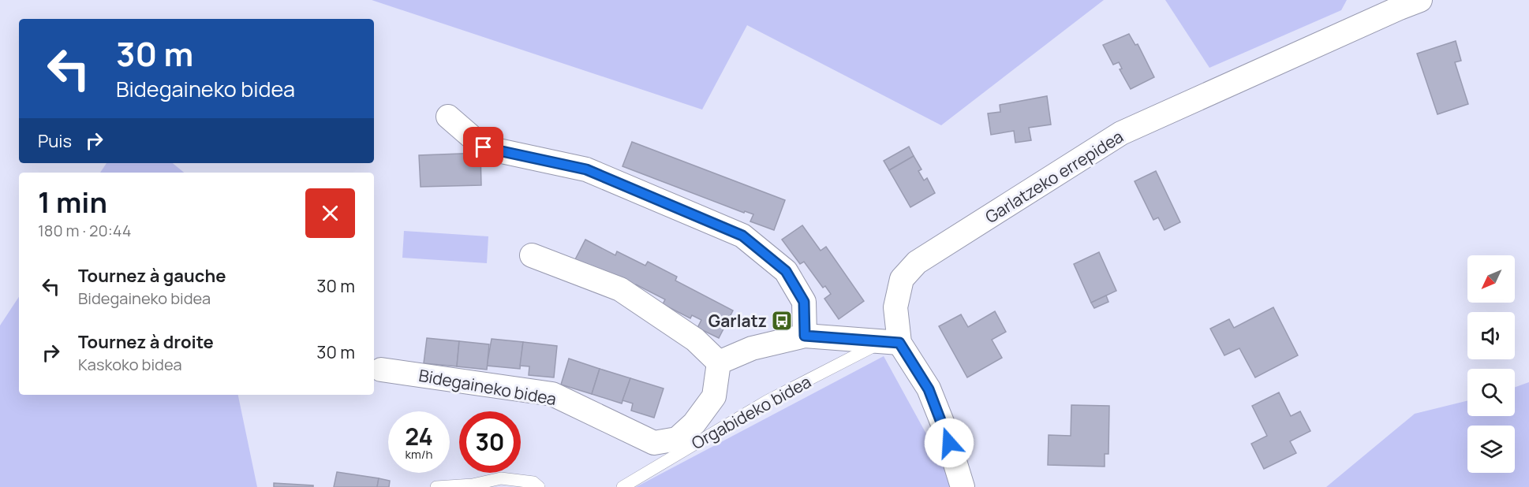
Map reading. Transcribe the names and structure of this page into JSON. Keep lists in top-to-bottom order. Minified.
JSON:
{"streets":{"street":["Garlatzeko errepidea","Bidegaineko bidea"],"lane":["Orgabideko bidea"]},"crossings":[["Garlatzeko errepidea","Orgabideko bidea"]],"places":{"bus stop":["Garlatz"]},"north":"bottom left","page":{"turn":["30 m","Bidegaineko bidea"],"then":"Puis","heading":["1 min","180 m · 20:44"],"list":[{"name":"Tournez à gauche","note":"Bidegaineko bidea","value":"30 m"},{"name":"Tournez à droite","note":"Kaskoko bidea","value":"30 m"}],"speed":"24 km/h","limit":"30"}}
